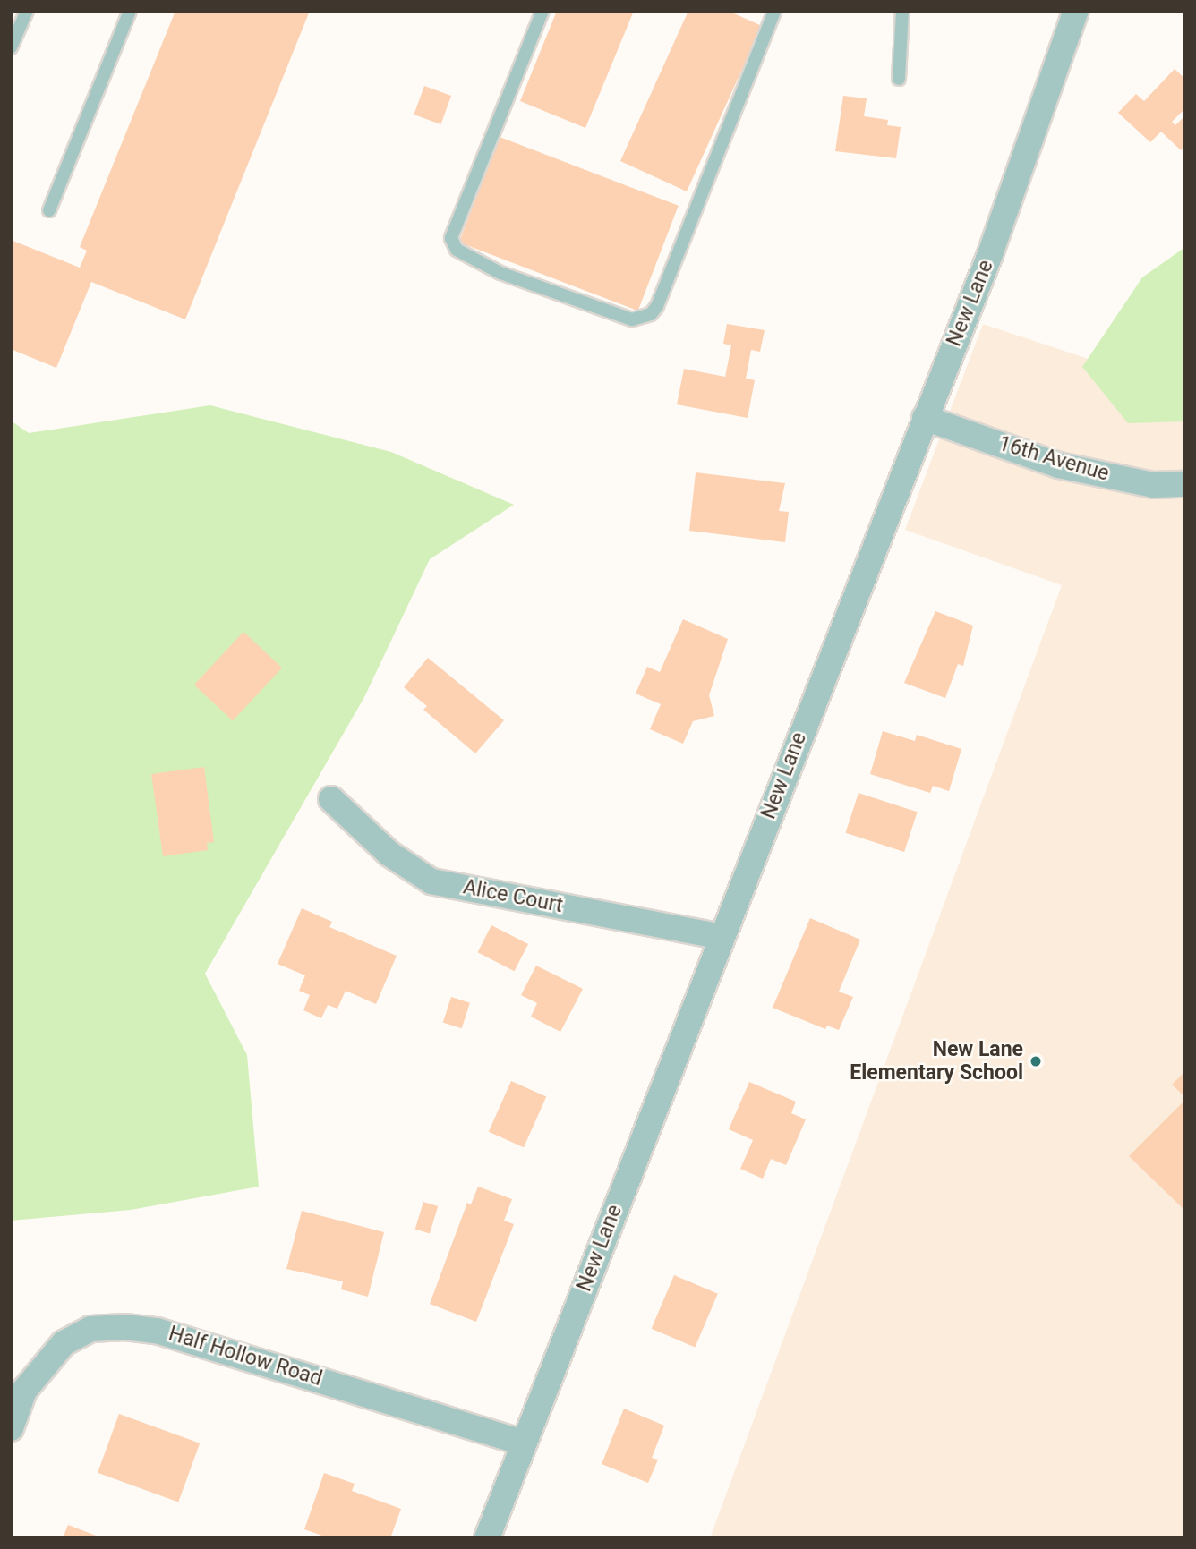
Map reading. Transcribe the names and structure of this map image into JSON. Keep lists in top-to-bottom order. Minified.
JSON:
{"streets":{"street":["New Lane","16th Avenue","Alice Court","Half Hollow Road"]},"crossings":[["New Lane","16th Avenue"],["New Lane","Alice Court"],["New Lane","Half Hollow Road"]],"places":["New Lane Elementary School"]}
